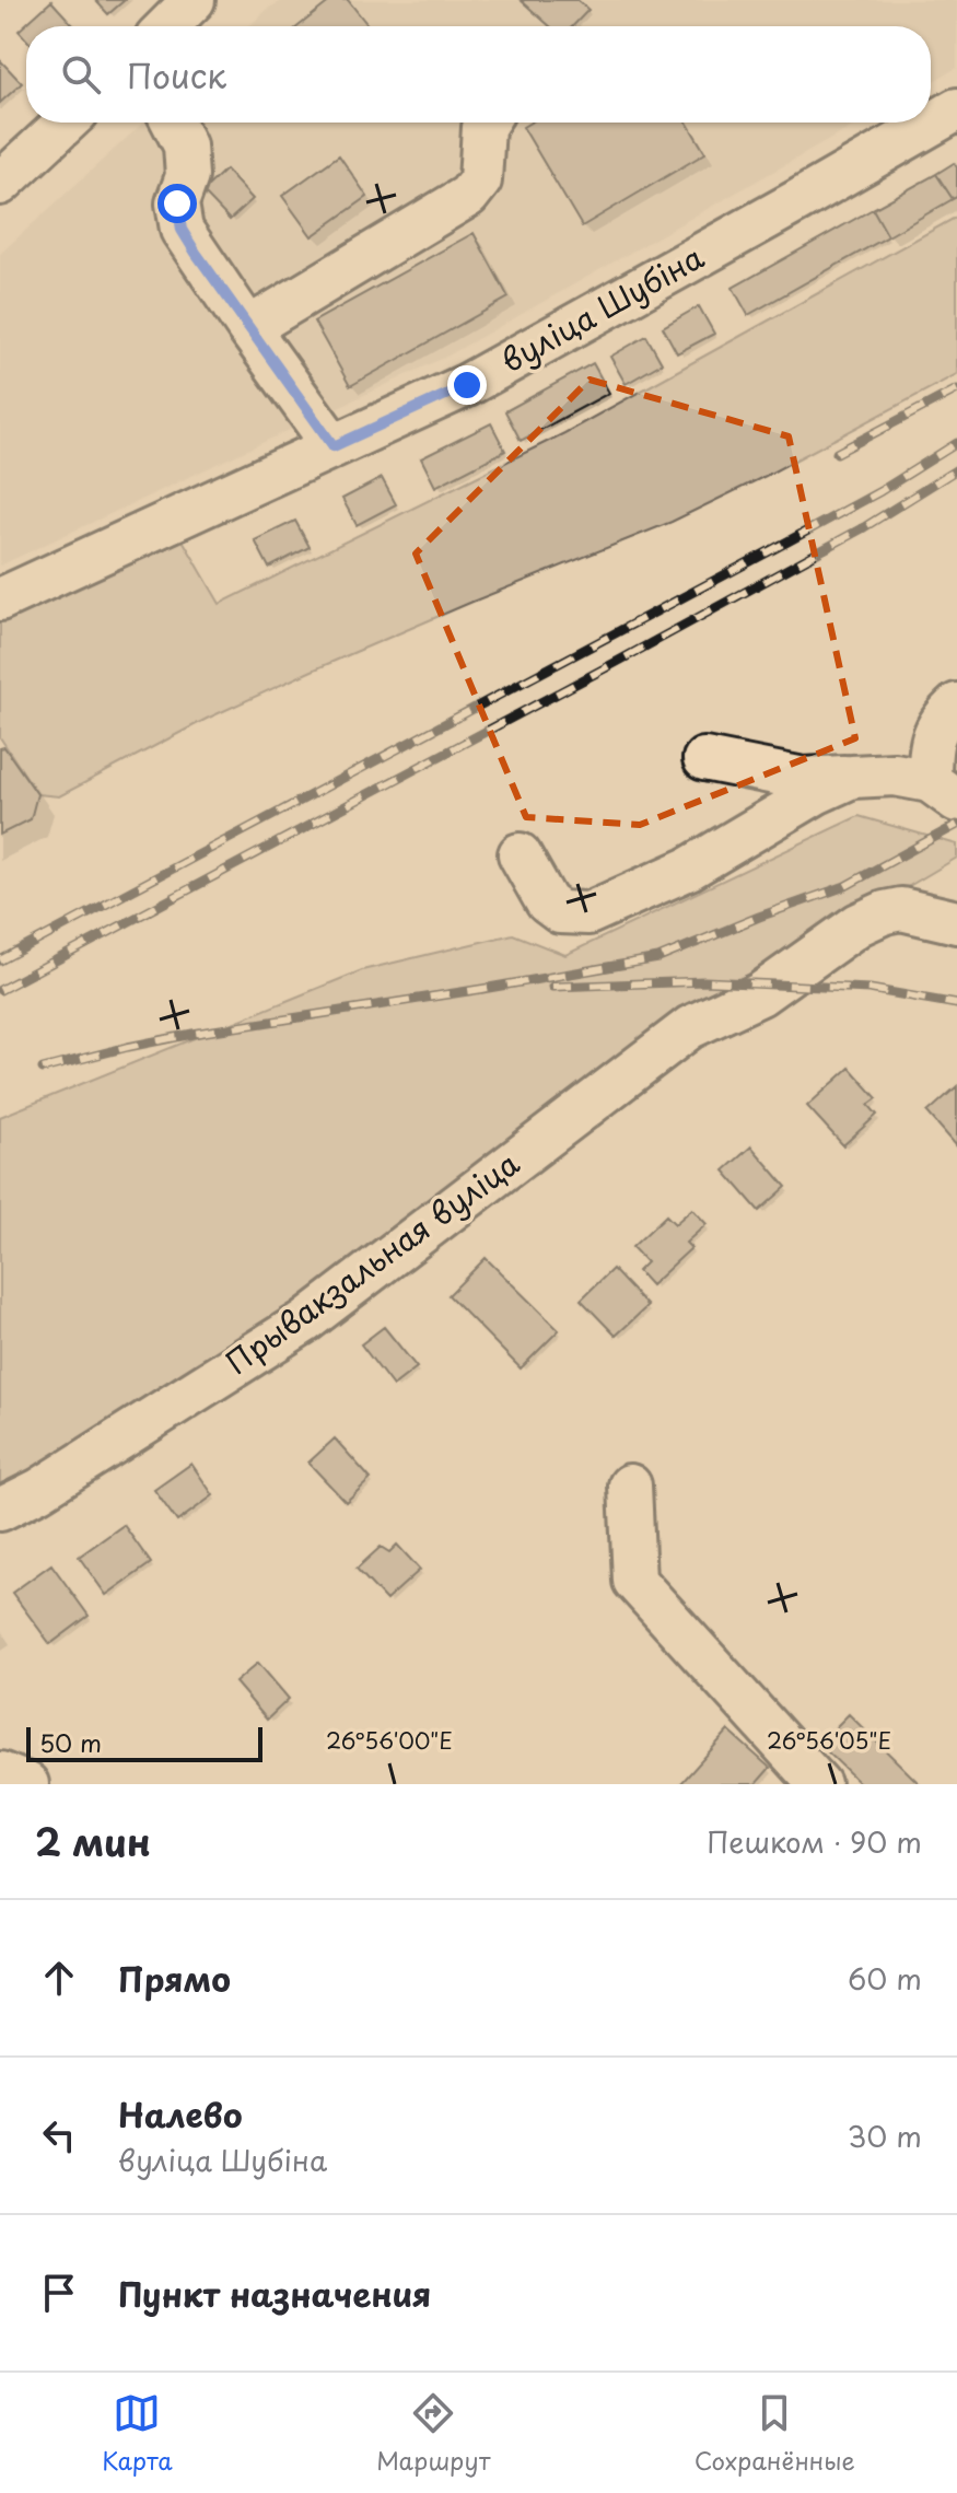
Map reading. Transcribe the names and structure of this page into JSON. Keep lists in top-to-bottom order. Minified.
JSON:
{"streets":{"street":["вуліца Шубіна","Прывакзальная вуліца"]},"scale_bar":"50 m","page":{"search":"Поиск","scale":"50 m","heading":["2 мин","Пешком · 90 m"],"list":[["Прямо","60 m"],["Налево","вуліца Шубіна","30 m"],"Пункт назначения"],"nav":["Карта","Маршрут","Сохранённые"]},"coordinates":["26°56'00\"E","26°56'05\"E"]}
